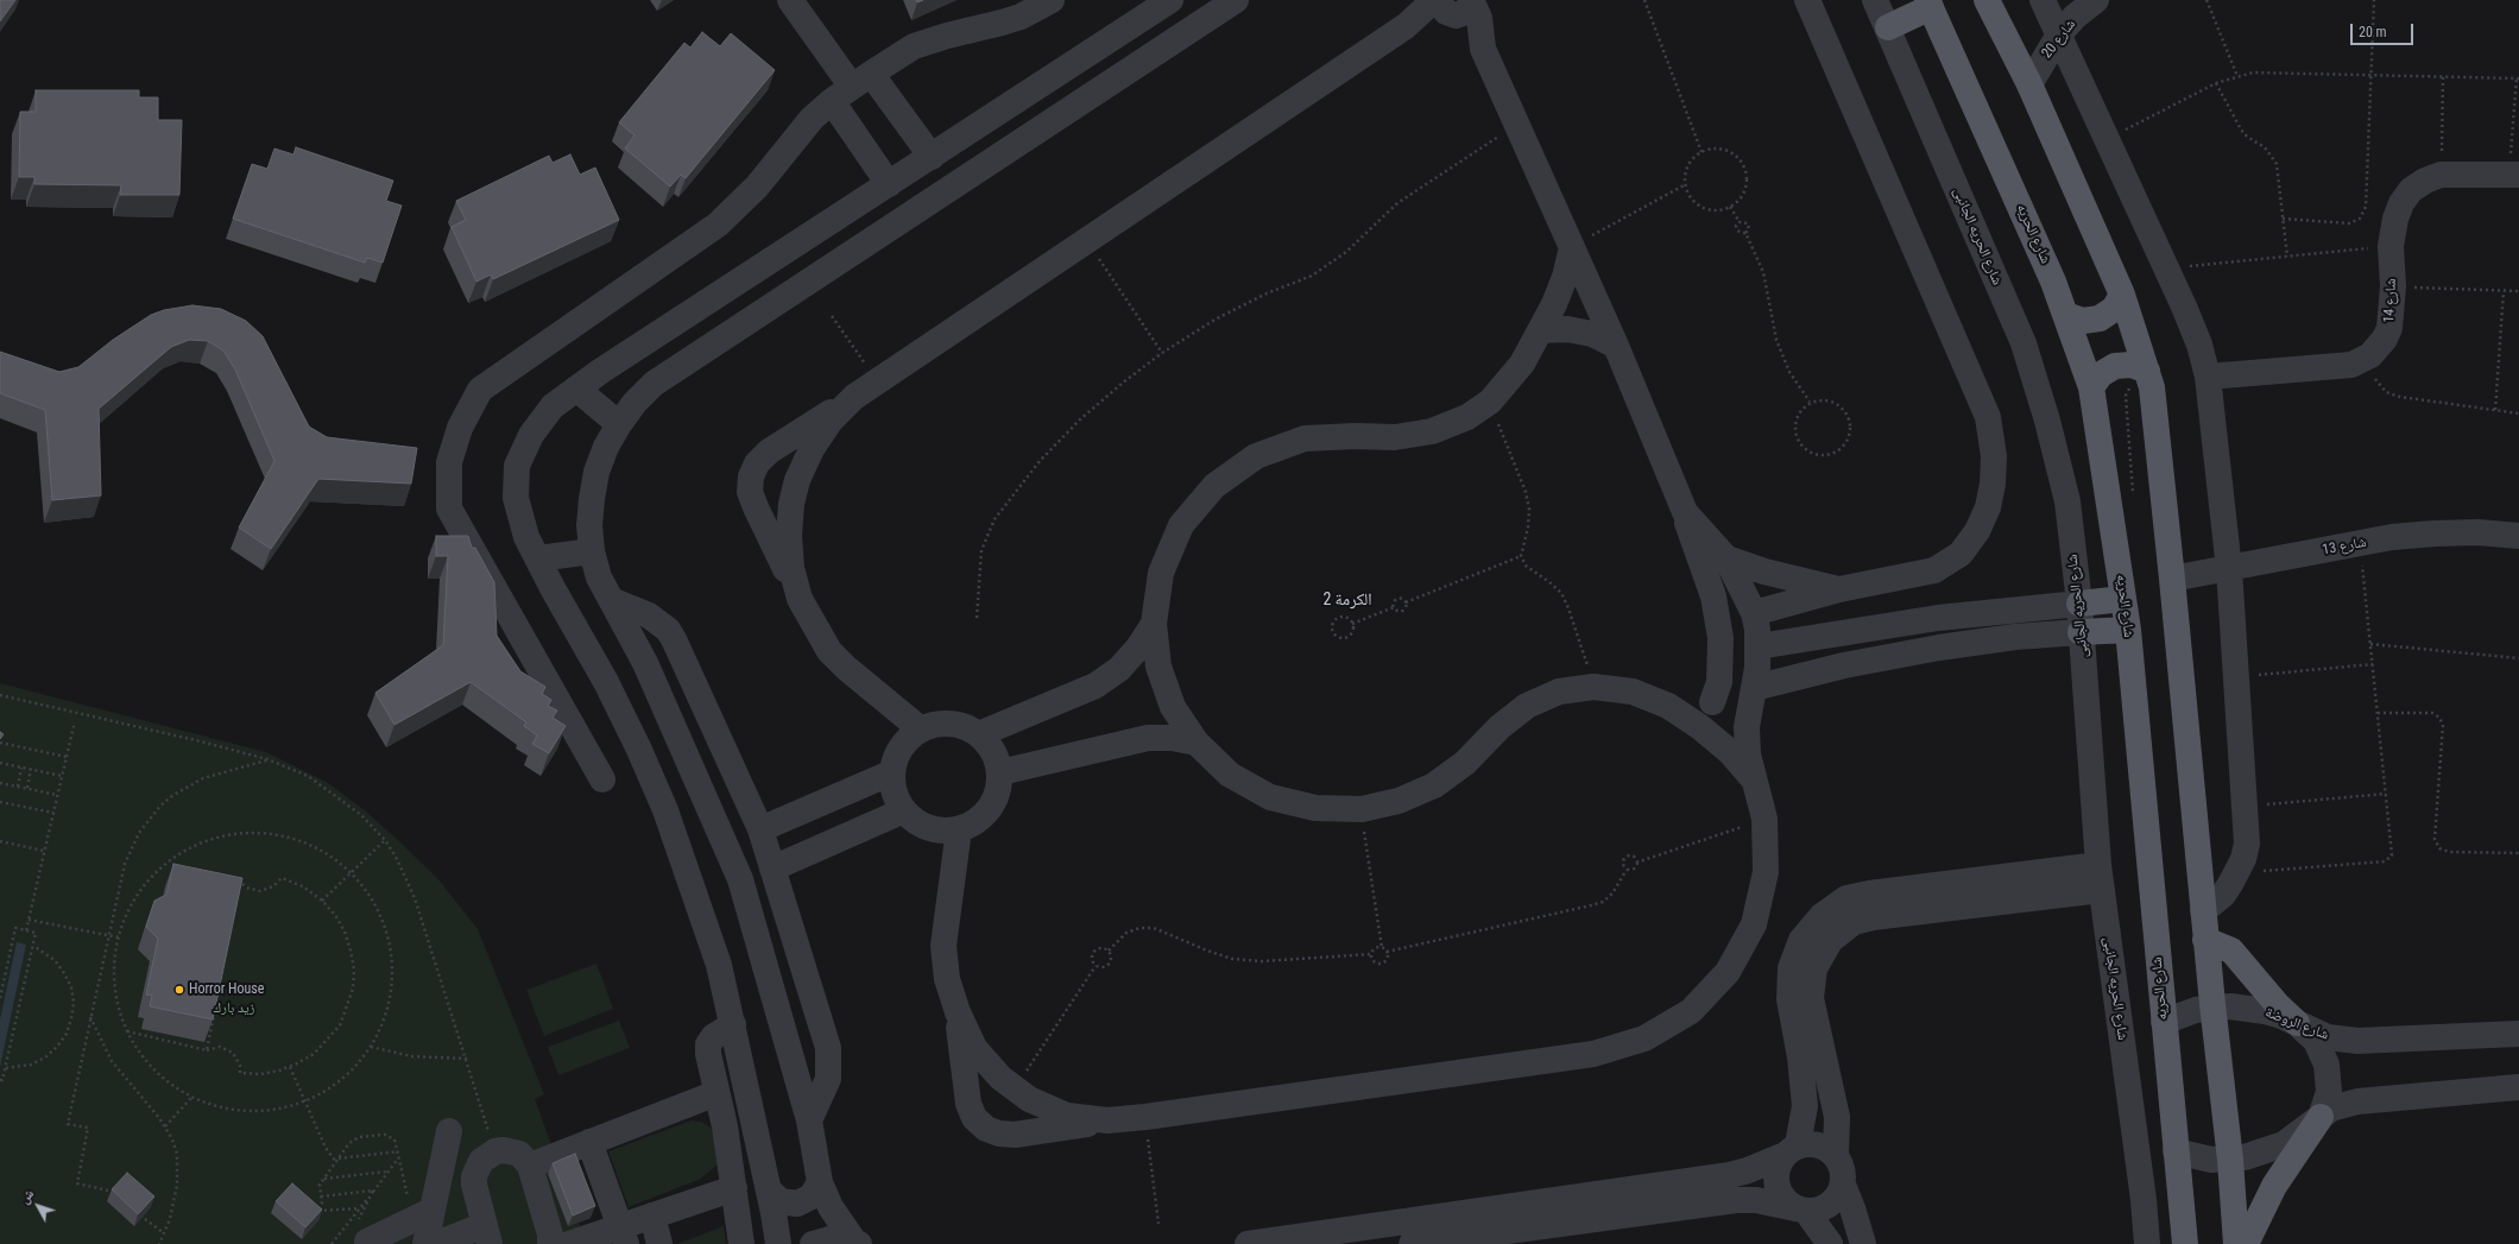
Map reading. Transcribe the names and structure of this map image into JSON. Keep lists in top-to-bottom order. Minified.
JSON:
{"streets":{"main road":["شارع الحريه"],"street":["شارع 20","شارع الحريه الجانبى","شارع 14","شارع 13","شارع الروضة"]},"crossings":[["شارع الحريه","شارع الروضة"]],"districts":["الكرمة 2"],"parks":["زيد بارك"],"places":["Horror House"],"scale_bar":"20 m","north":"top left"}
